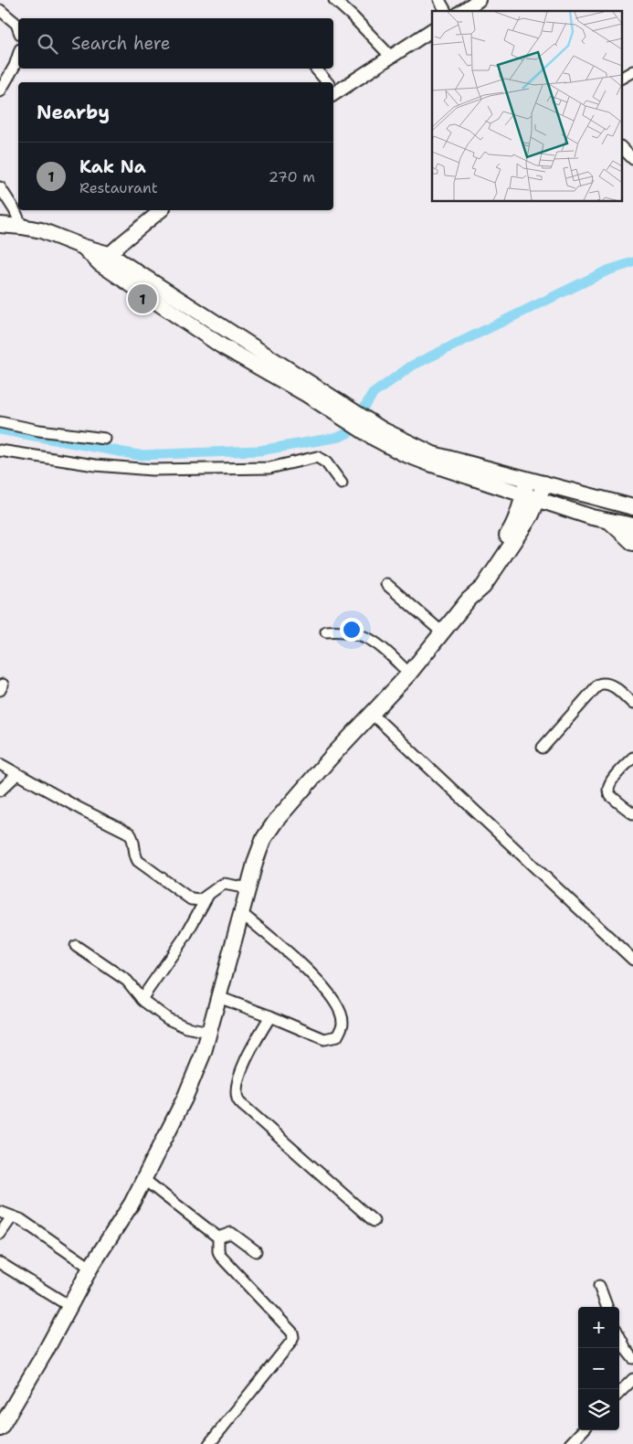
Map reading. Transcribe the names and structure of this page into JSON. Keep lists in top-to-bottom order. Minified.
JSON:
{"page":{"search":"Search here","heading":"Nearby","list":[{"mark":"1","name":"Kak Na","note":"Restaurant","value":"270 m"}],"pins":"1","map_buttons":["+","−"]}}
